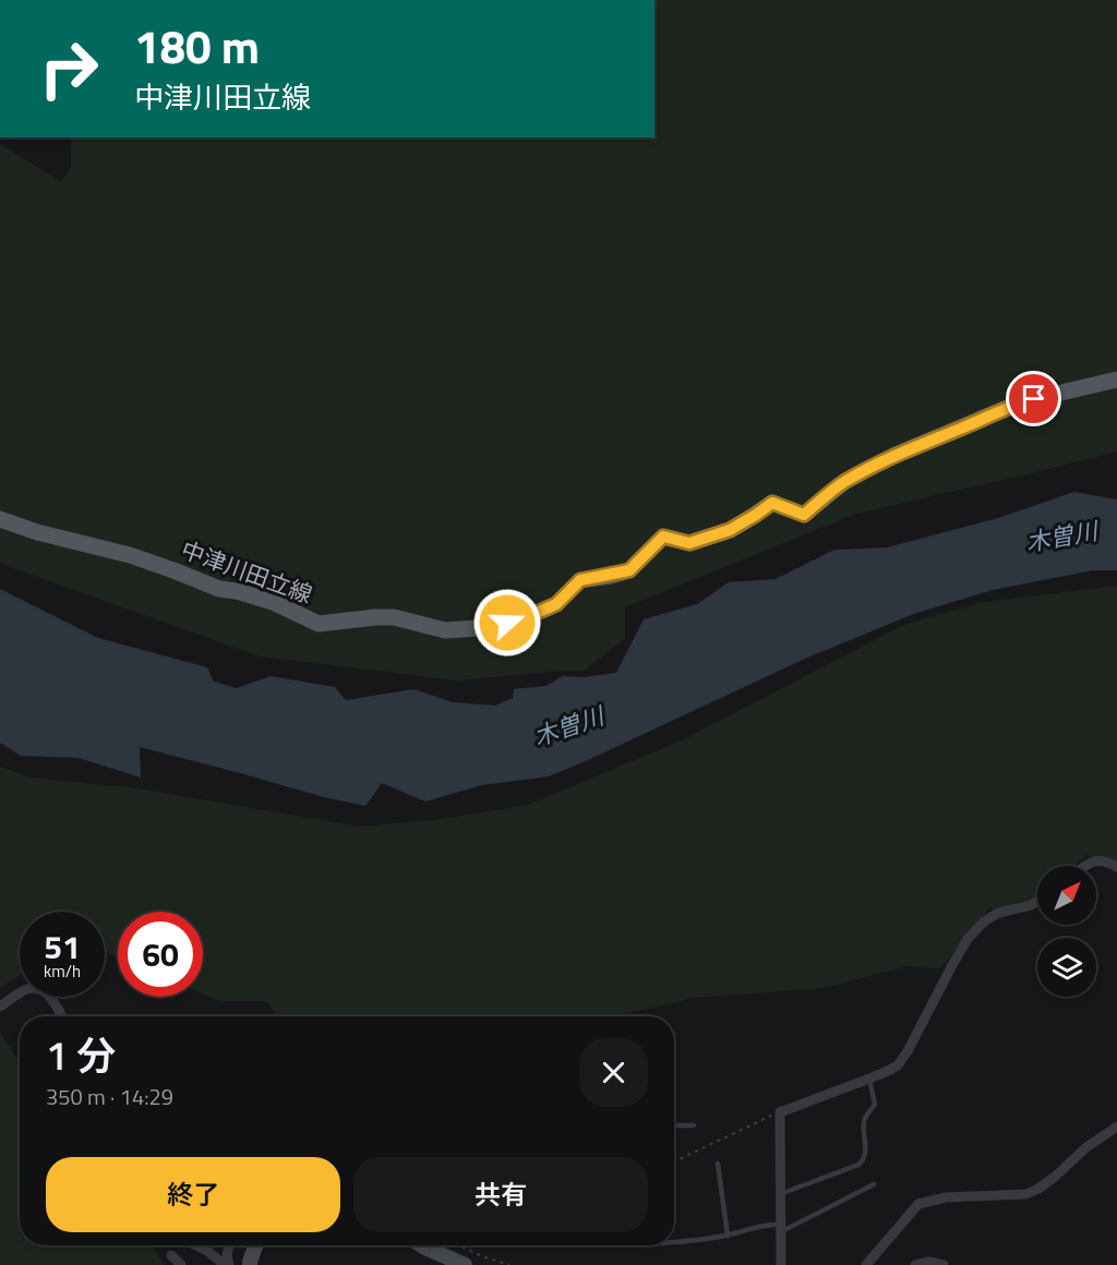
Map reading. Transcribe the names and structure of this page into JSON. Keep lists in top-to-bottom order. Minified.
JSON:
{"streets":{"main road":["中津川田立線"]},"water":["木曽川"],"north":"top right","page":{"turn":["180 m","中津川田立線"],"speed":"51 km/h","limit":"60","heading":["1 分","350 m · 14:29"],"buttons":["終了","共有"]}}
